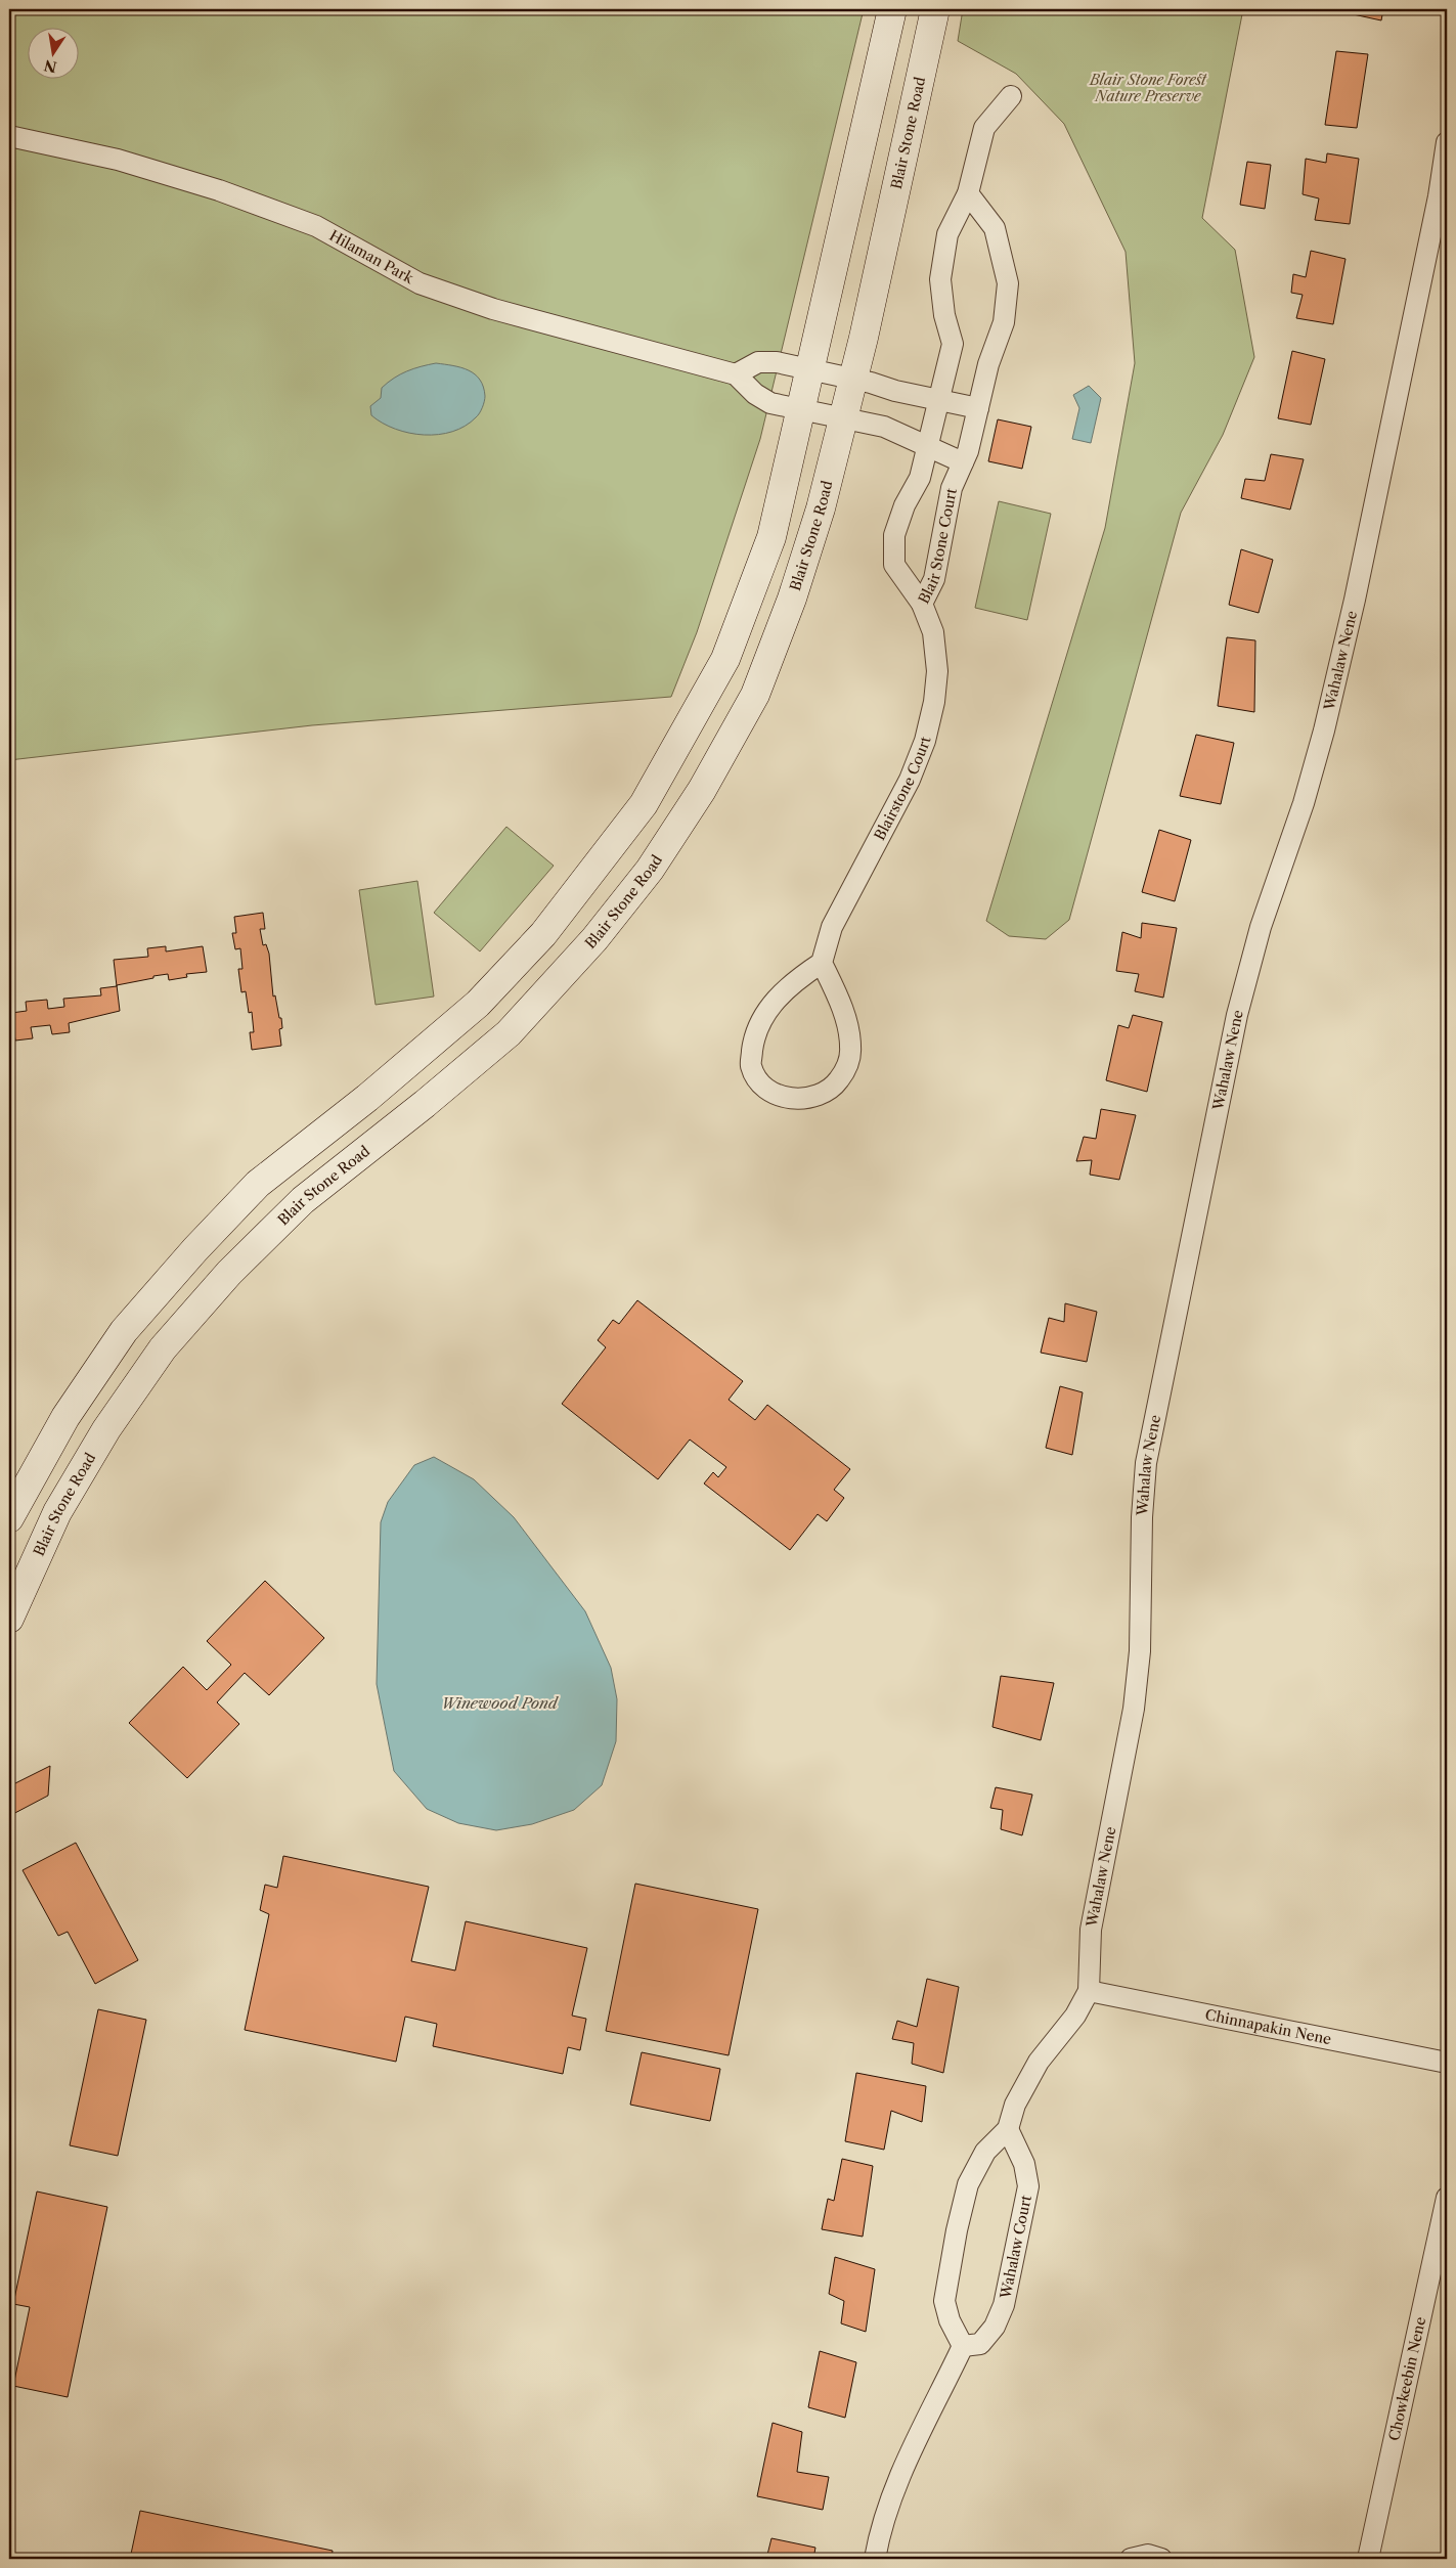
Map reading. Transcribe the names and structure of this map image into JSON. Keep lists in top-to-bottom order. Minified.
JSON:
{"streets":{"main road":["Blair Stone Road"],"street":["Hilaman Park","Blair Stone Court","Wahalaw Nene","Blairstone Court","Chinnapakin Nene","Wahalaw Court","Chowkeebin Nene"]},"crossings":[["Blair Stone Court","Blairstone Court"],["Wahalaw Nene","Chinnapakin Nene"]],"water":["Winewood Pond"],"parks":["Blair Stone Forest Nature Preserve"],"north":"bottom"}
